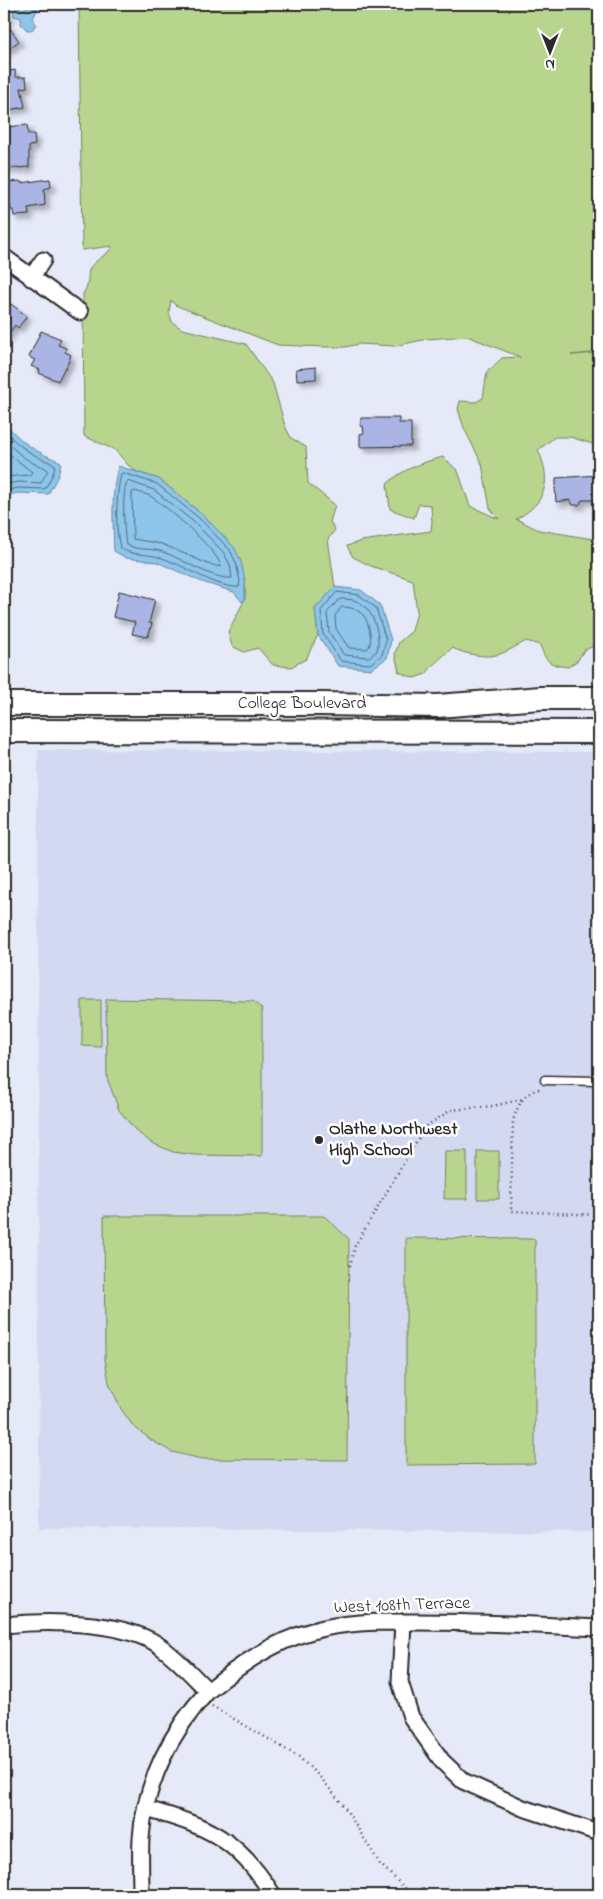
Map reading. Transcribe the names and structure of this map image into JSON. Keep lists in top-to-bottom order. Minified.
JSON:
{"streets":{"main road":["College Boulevard"],"street":["West 108th Terrace"]},"places":["Olathe Northwest High School"],"north":"bottom"}
